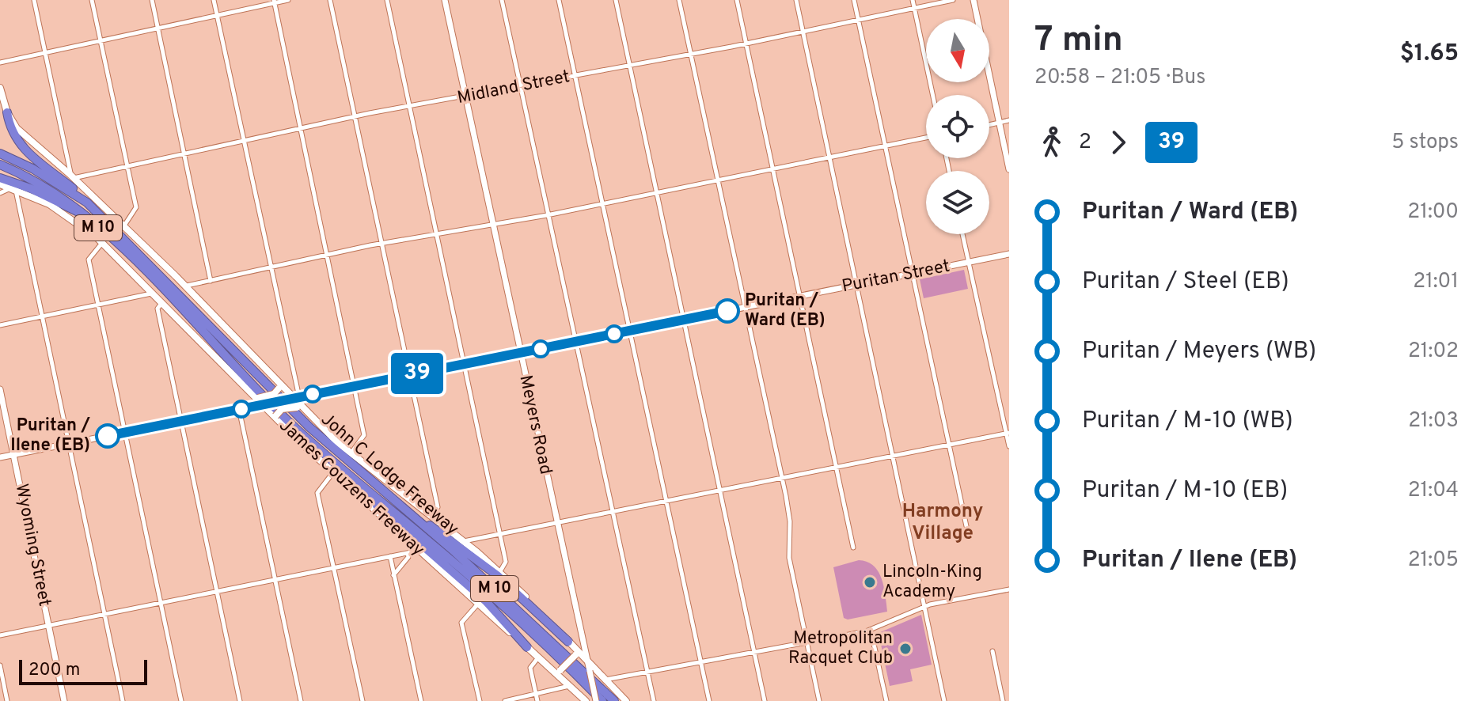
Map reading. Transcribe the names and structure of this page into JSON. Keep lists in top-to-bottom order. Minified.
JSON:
{"streets":{"highway":["M 10","John C Lodge Freeway"],"main road":["James Couzens Freeway"],"street":["Midland Street","Puritan Street","Meyers Road","Wyoming Street"]},"crossings":[["Midland Street","Meyers Road"],["Midland Street","James Couzens Freeway"],["Puritan Street","Meyers Road"],["Puritan Street","James Couzens Freeway"],["Puritan Street","Wyoming Street"],["Meyers Road","James Couzens Freeway"]],"districts":["Harmony Village"],"places":["Puritan / Ward (EB)","Puritan / Ilene (EB)","Lincoln-King Academy","Metropolitan Racquet Club"],"lines":["bus line 39"],"scale_bar":"200 m","north":"bottom","page":{"on_map":"39","heading":["7 min","20:58 – 21:05 · Bus","$1.65"],"legs":["2","39","5 stops"],"list":[{"name":"Puritan / Ward (EB)","value":"21:00"},{"name":"Puritan / Steel (EB)","value":"21:01"},{"name":"Puritan / Meyers (WB)","value":"21:02"},{"name":"Puritan / M-10 (WB)","value":"21:03"},{"name":"Puritan / M-10 (EB)","value":"21:04"},{"name":"Puritan / Ilene (EB)","value":"21:05"}],"scale":"200 m"}}
